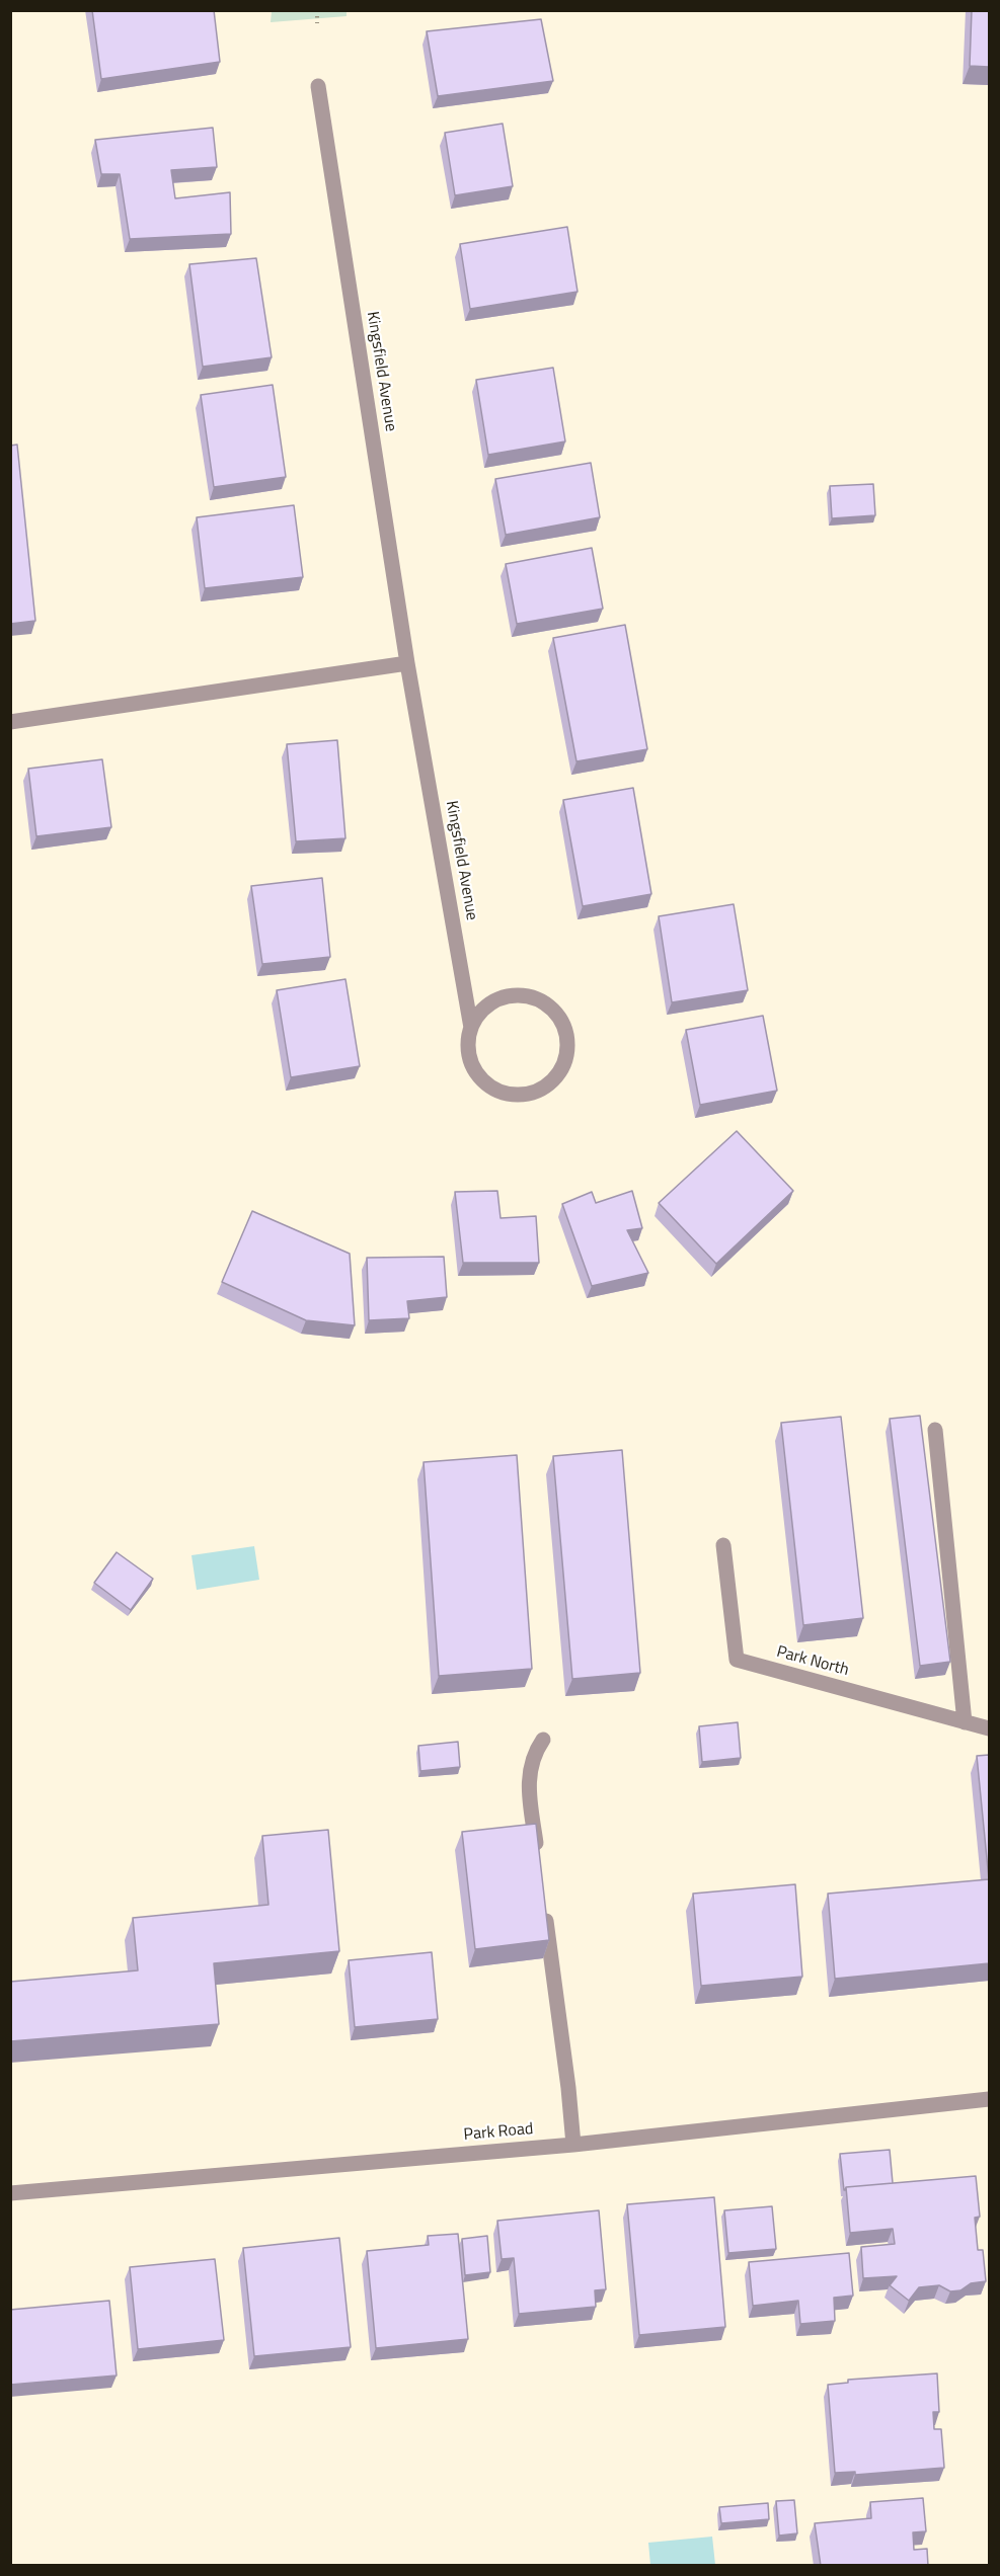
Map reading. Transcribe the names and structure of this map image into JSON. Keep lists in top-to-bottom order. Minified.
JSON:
{"streets":{"street":["Kingsfield Avenue","Park North","Park Road"]}}
